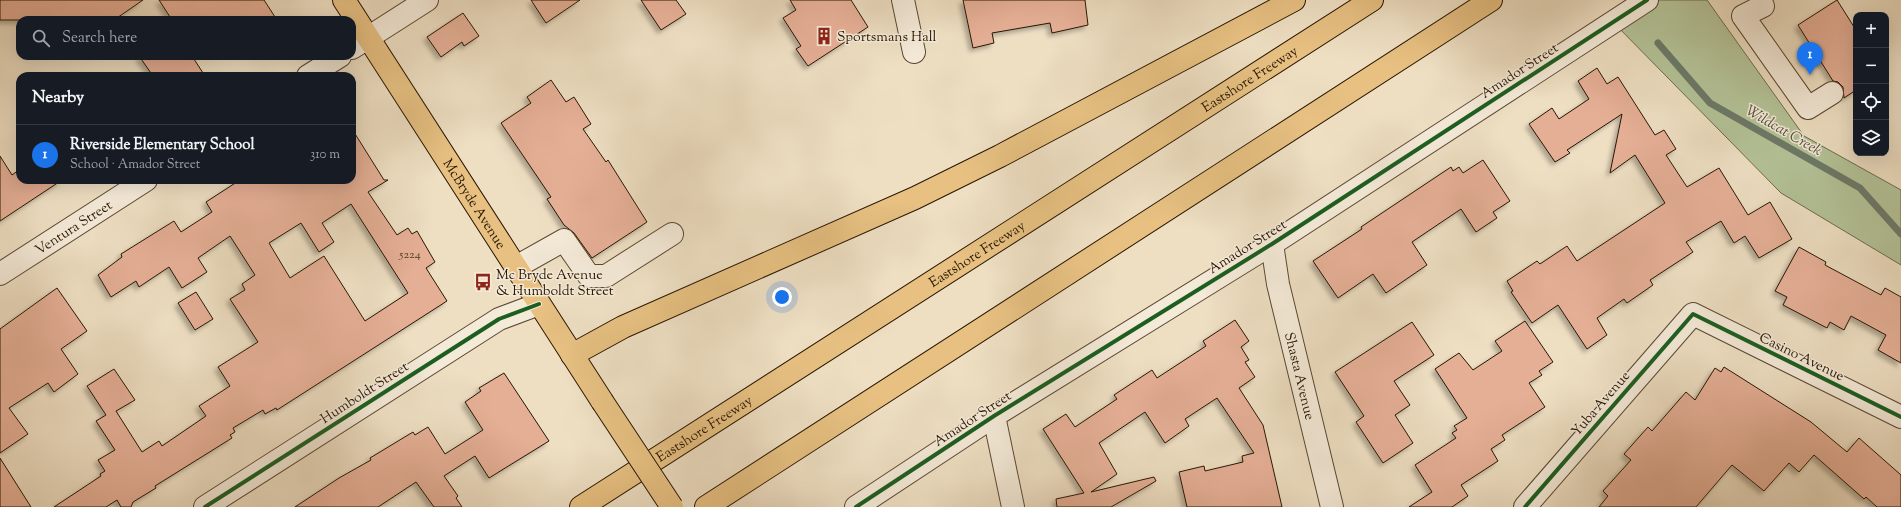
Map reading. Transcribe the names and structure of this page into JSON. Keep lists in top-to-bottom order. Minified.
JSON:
{"streets":{"main road":["Eastshore Freeway","McBryde Avenue"],"street":["Amador Street","Ventura Street","Casino Avenue","Shasta Avenue","Humboldt Street","Yuba Avenue"]},"crossings":[["Amador Street","Shasta Avenue"],["McBryde Avenue","Humboldt Street"],["Casino Avenue","Yuba Avenue"]],"water":["Wildcat Creek"],"places":{"building":["Sportsmans Hall"],"bus stop":["Mc Bryde Avenue & Humboldt Street"]},"house_numbers":["5224"],"page":{"map_buttons":["+","−"],"search":"Search here","pins":"1","heading":"Nearby","list":[{"mark":"1","name":"Riverside Elementary School","note":"School · Amador Street","value":"310 m"}]}}
